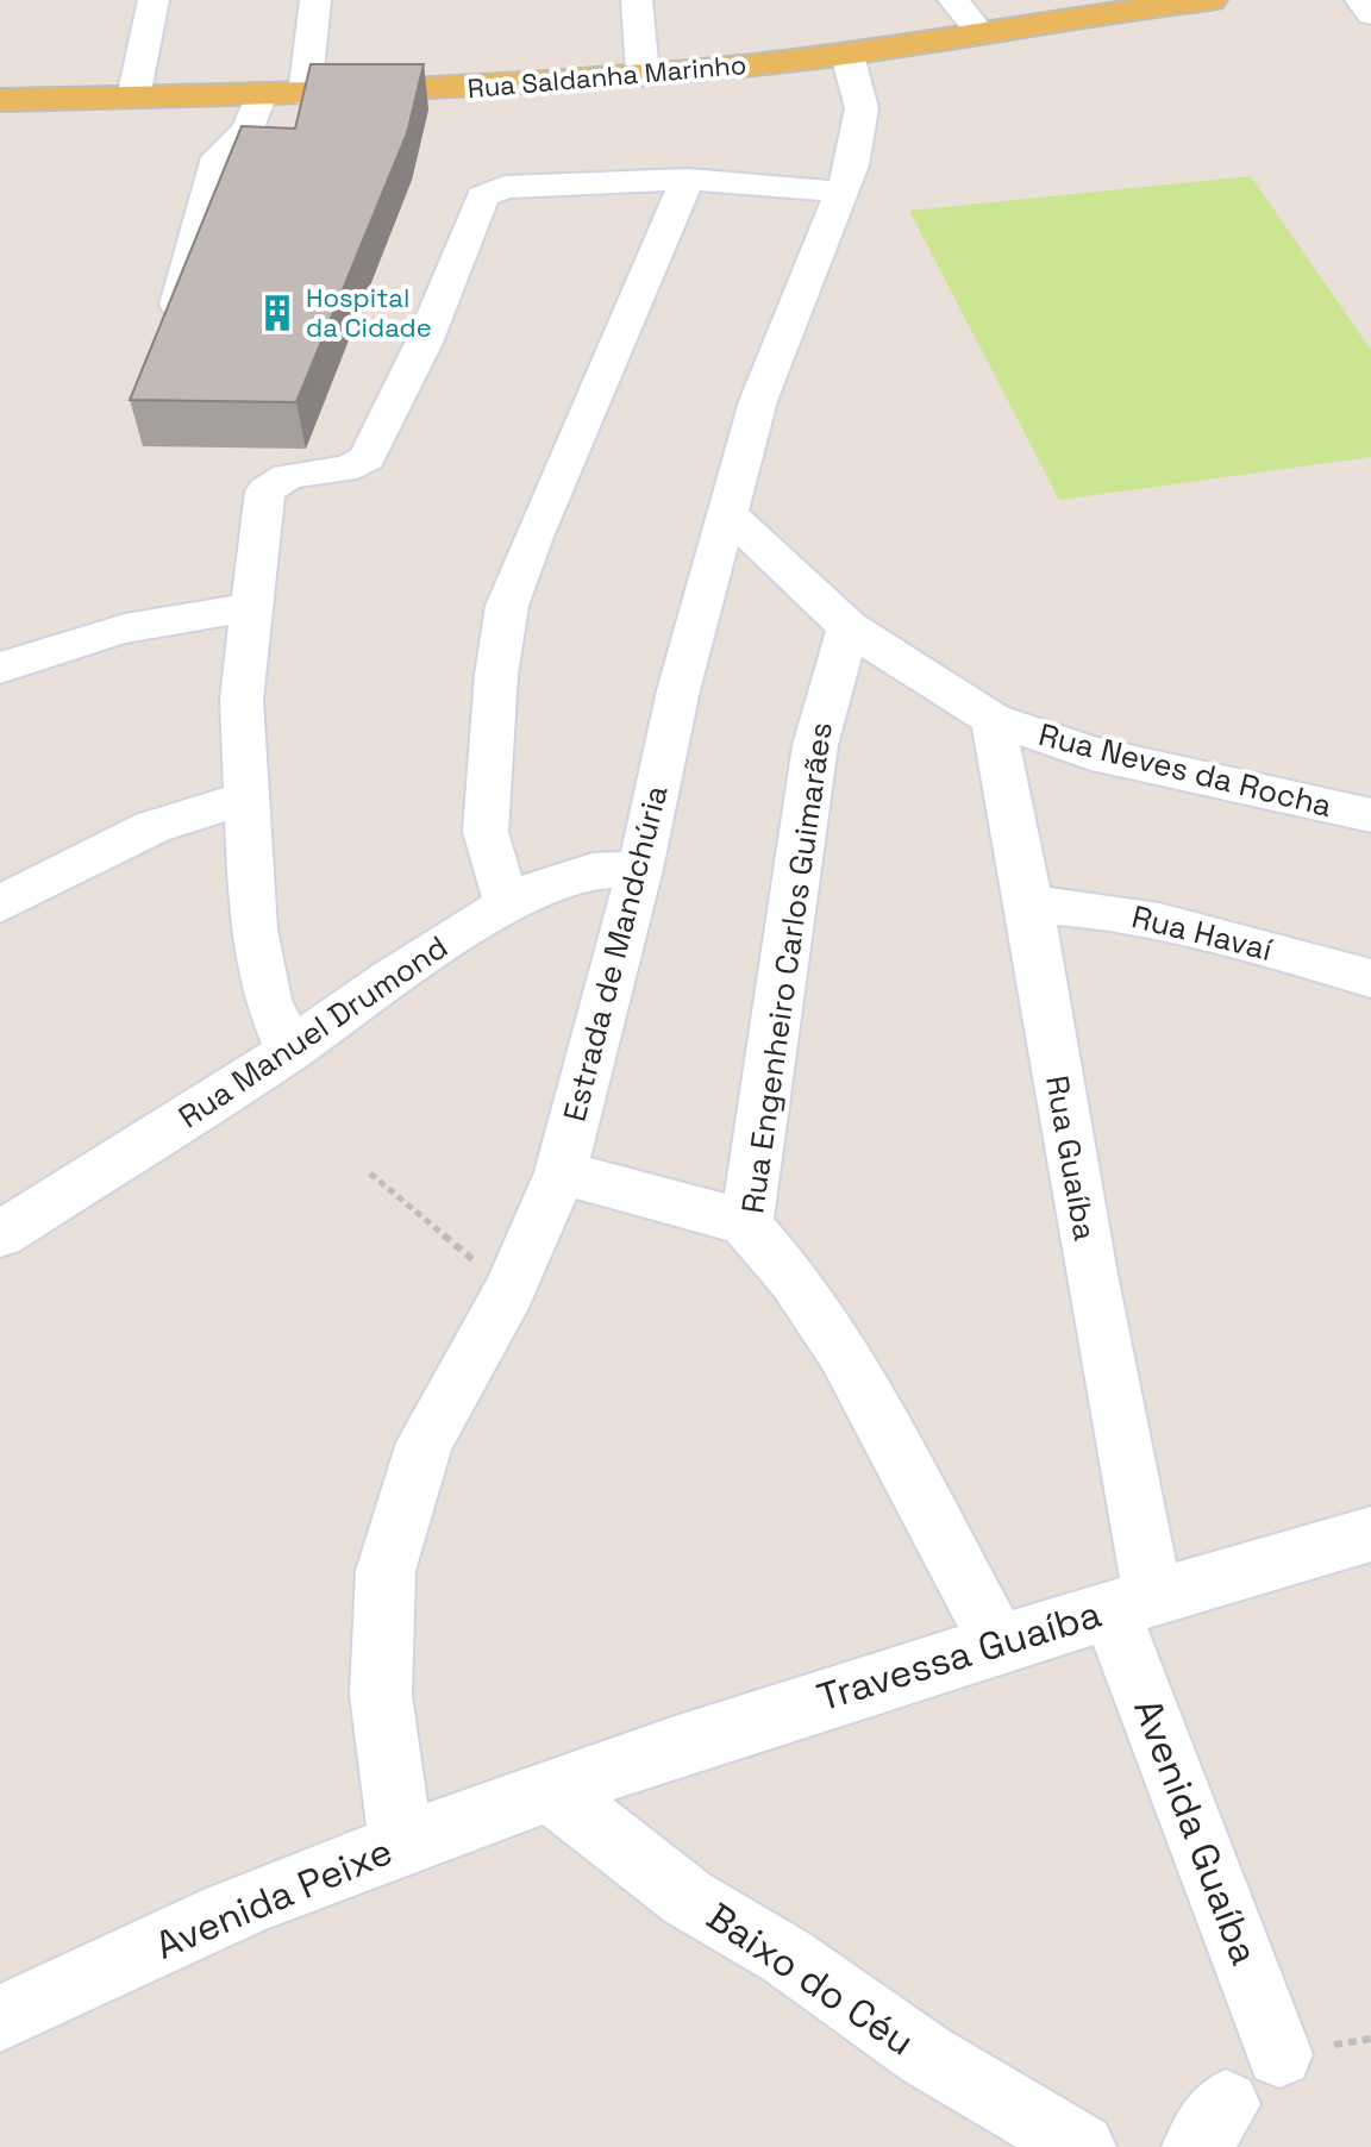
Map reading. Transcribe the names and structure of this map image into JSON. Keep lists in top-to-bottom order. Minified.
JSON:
{"streets":{"main road":["Rua Saldanha Marinho"],"street":["Rua Neves da Rocha","Rua Havaí","Estrada de Mandchúria","Rua Engenheiro Carlos Guimarães","Rua Manuel Drumond","Rua Guaíba","Travessa Guaíba","Avenida Guaíba","Avenida Peixe","Baixo do Céu"]},"crossings":[["Rua Saldanha Marinho","Estrada de Mandchúria"],["Rua Neves da Rocha","Estrada de Mandchúria"],["Rua Neves da Rocha","Rua Engenheiro Carlos Guimarães"],["Rua Neves da Rocha","Rua Guaíba"],["Rua Havaí","Rua Guaíba"],["Estrada de Mandchúria","Rua Manuel Drumond"],["Estrada de Mandchúria","Avenida Peixe"],["Rua Engenheiro Carlos Guimarães","Travessa Guaíba"],["Rua Guaíba","Travessa Guaíba"],["Rua Guaíba","Avenida Guaíba"],["Travessa Guaíba","Avenida Guaíba"],["Travessa Guaíba","Avenida Peixe"],["Travessa Guaíba","Baixo do Céu"],["Avenida Peixe","Baixo do Céu"]],"places":{"building":["Hospital da Cidade"]}}
